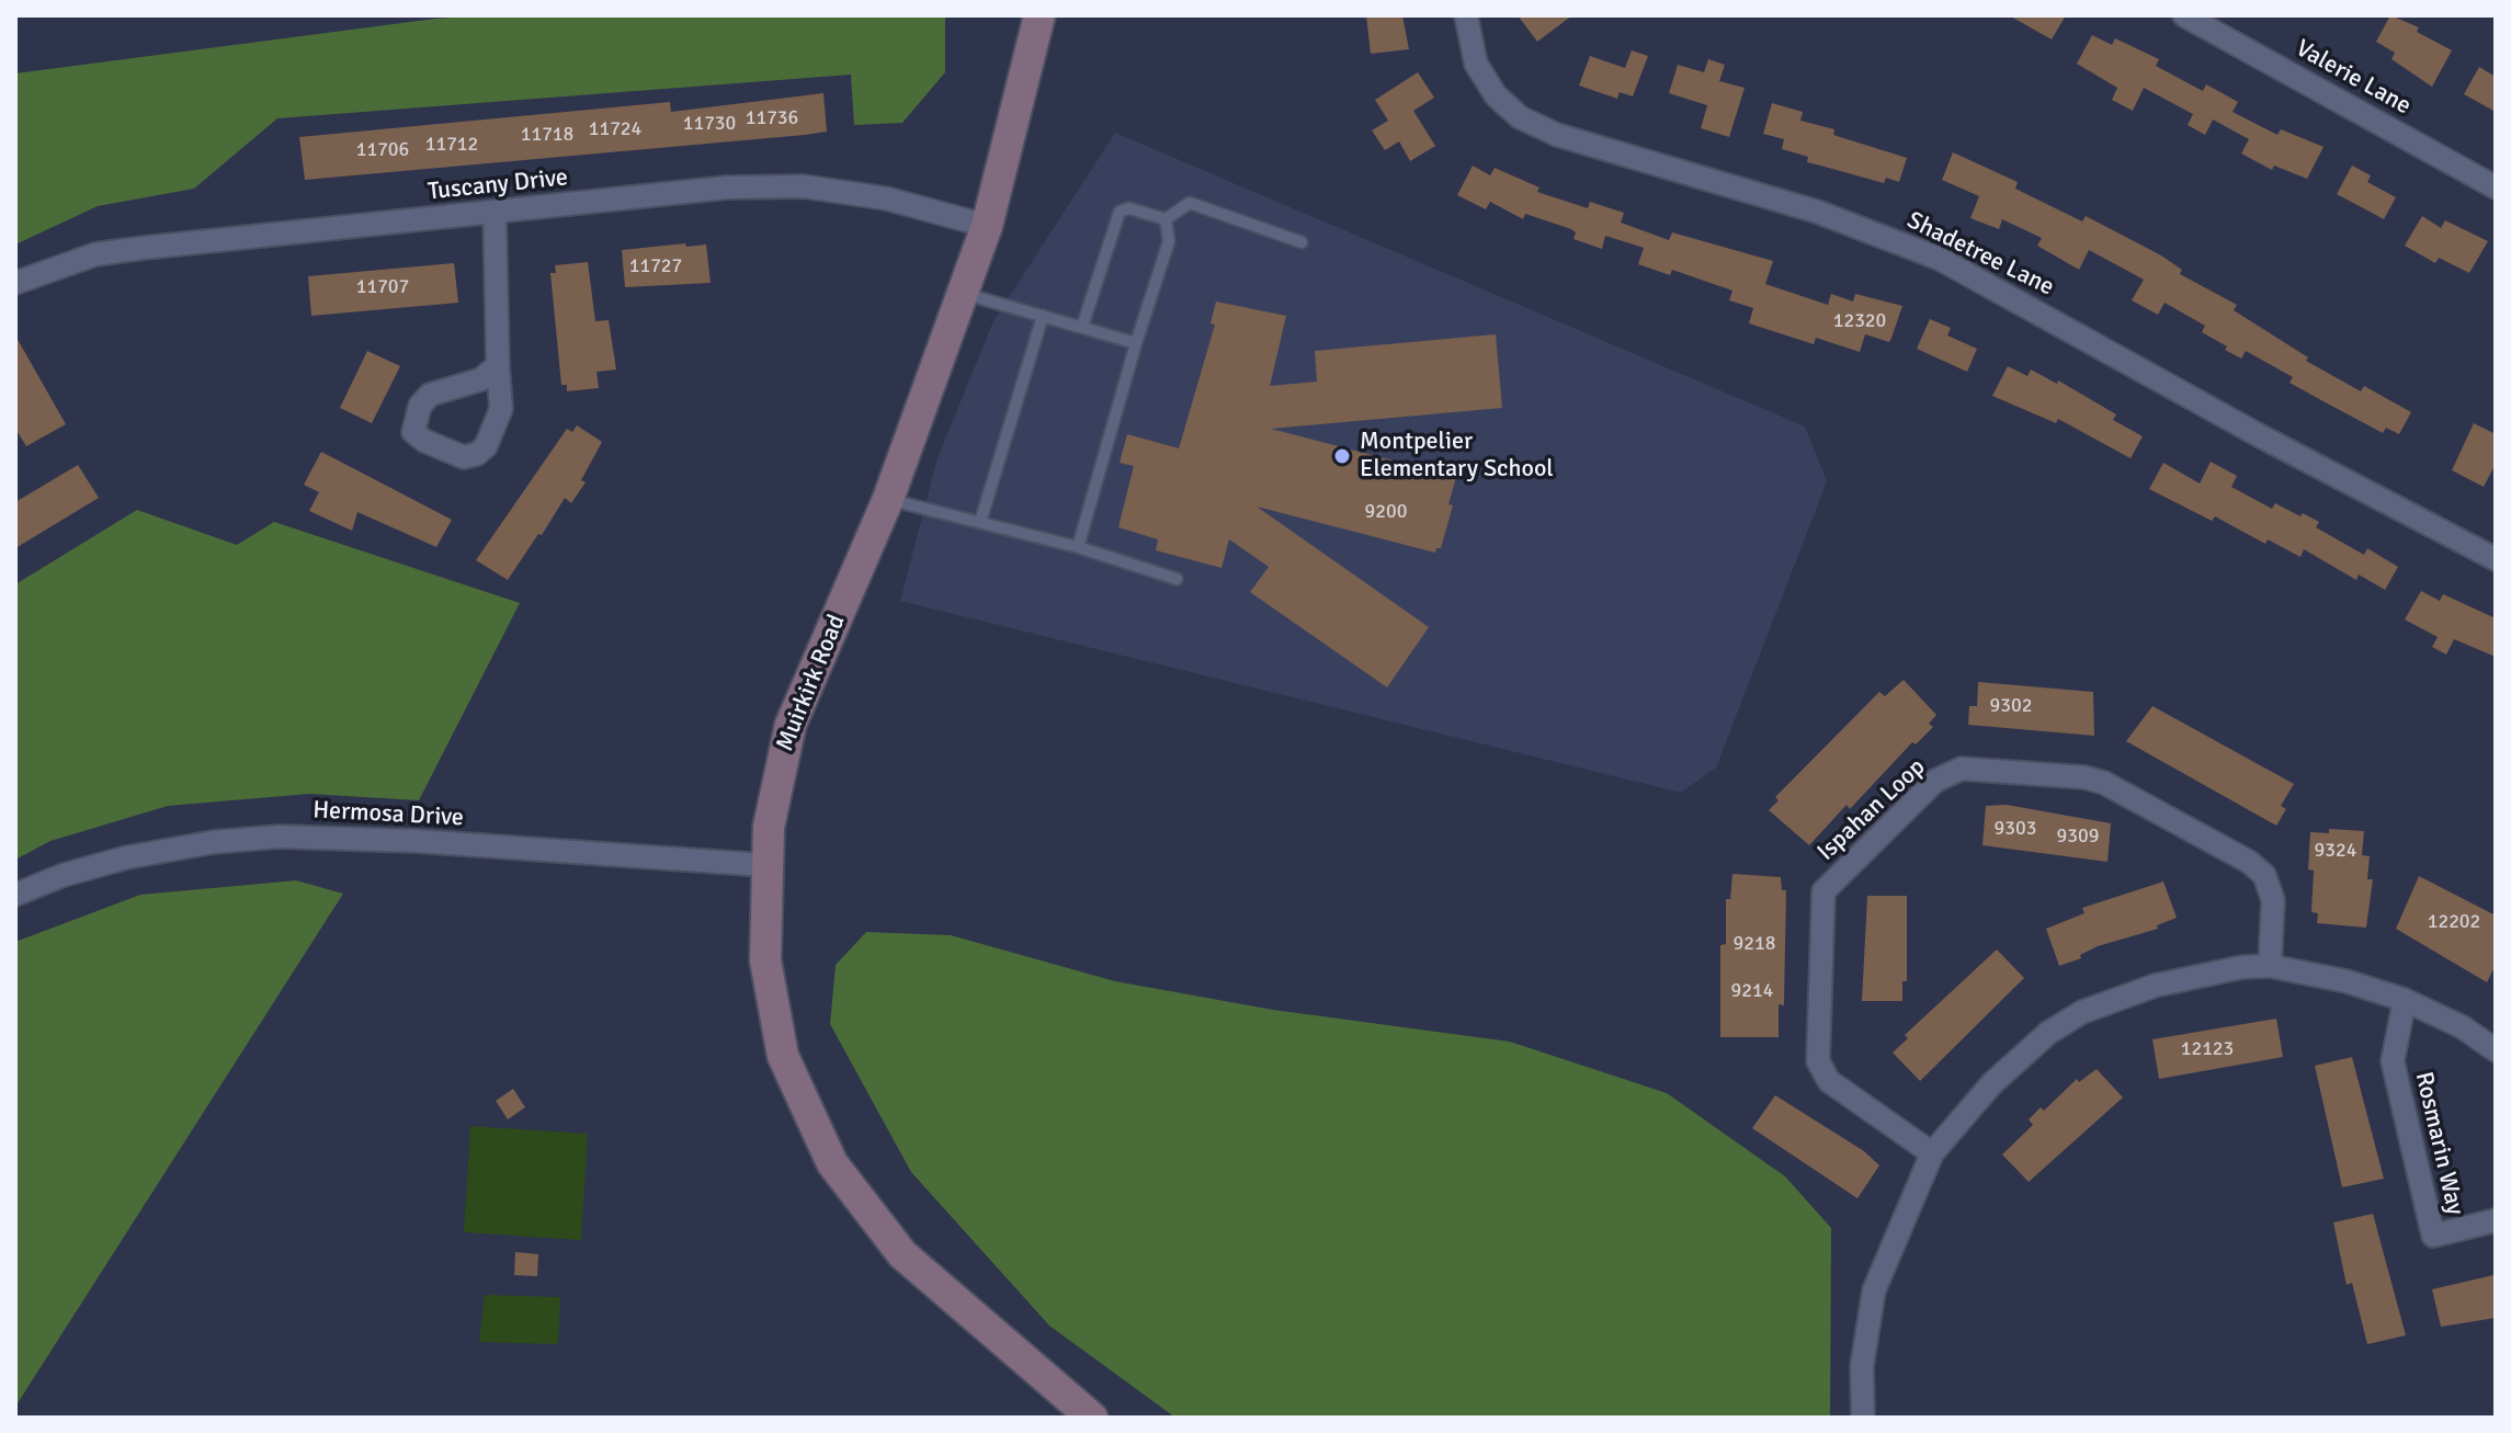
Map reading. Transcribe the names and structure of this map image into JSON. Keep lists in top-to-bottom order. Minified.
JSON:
{"streets":{"main road":["Muirkirk Road"],"street":["Valerie Lane","Tuscany Drive","Shadetree Lane","Ispahan Loop","Hermosa Drive","Rosmarin Way"]},"crossings":[["Tuscany Drive","Muirkirk Road"],["Muirkirk Road","Hermosa Drive"]],"places":["Montpelier Elementary School"],"house_numbers":["11736","11730","11724","11718","11712","11706","11727","11707","12320","9200","9302","9303","9309","9324","12202","9218","9214","12123"]}
